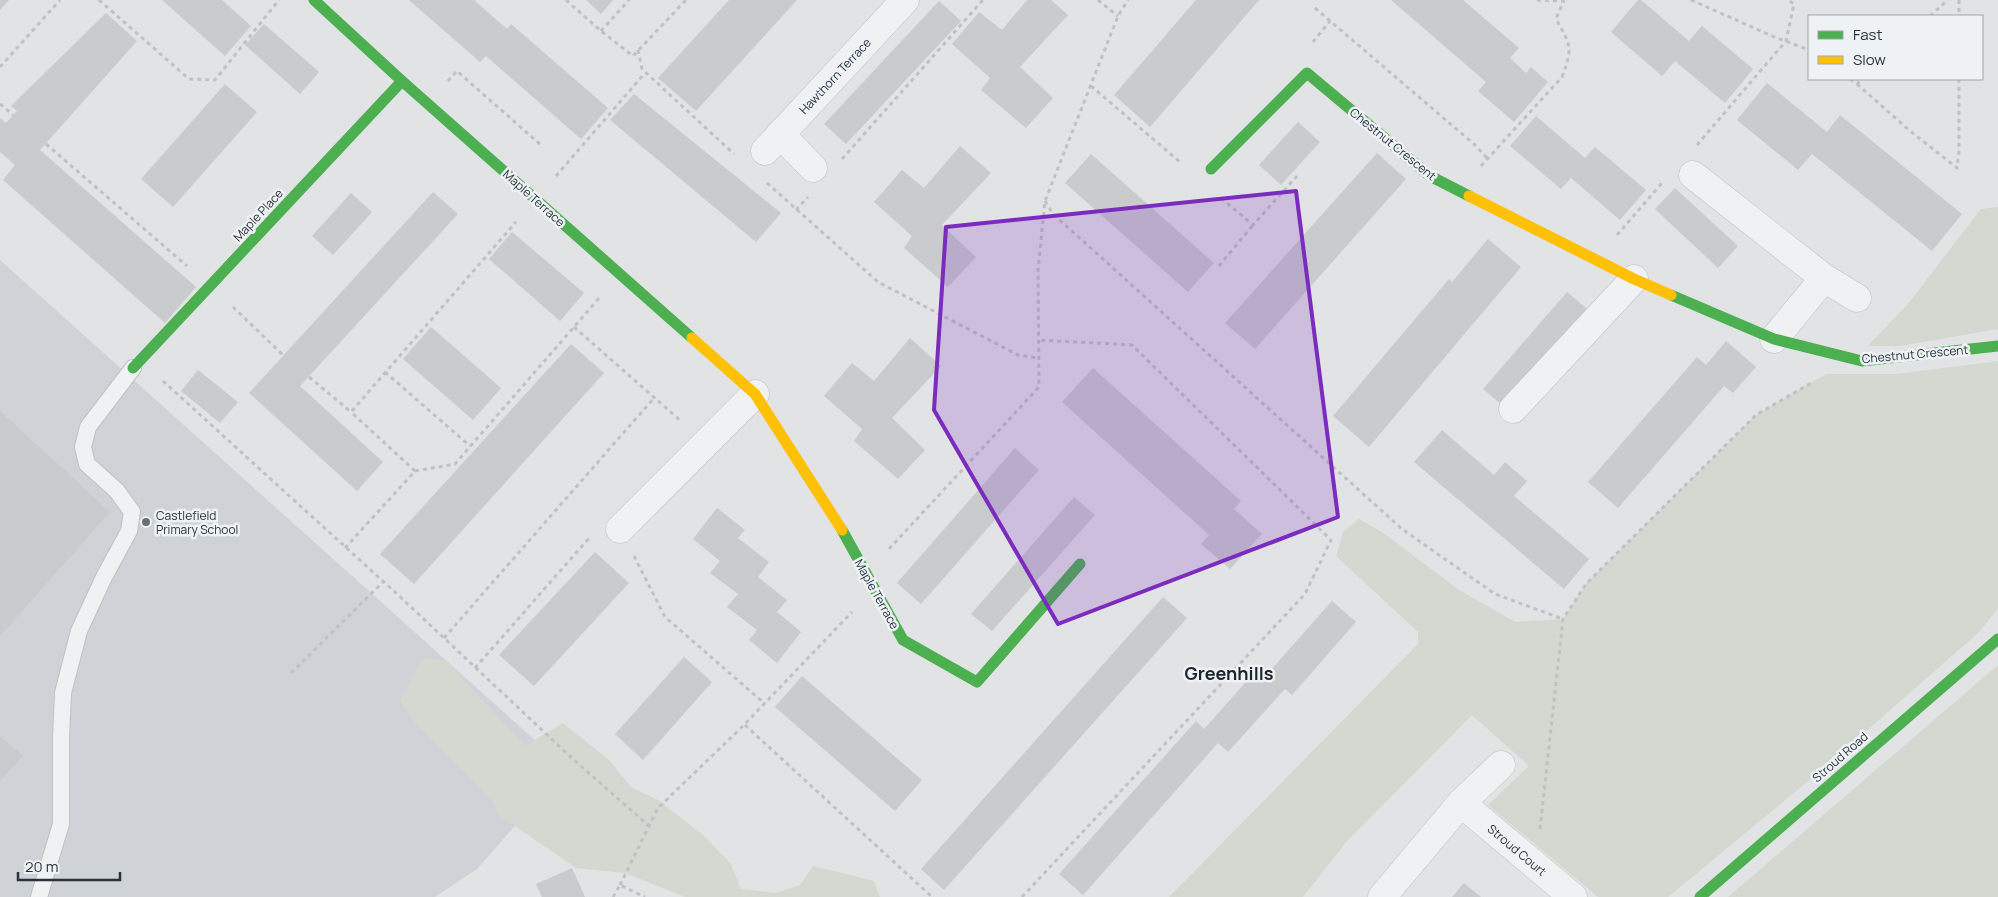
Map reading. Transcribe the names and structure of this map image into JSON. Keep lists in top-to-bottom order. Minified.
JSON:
{"streets":{"street":["Hawthorn Terrace","Chestnut Crescent","Maple Terrace","Maple Place","Stroud Road","Stroud Court"]},"crossings":[["Maple Terrace","Maple Place"]],"districts":["Greenhills"],"places":["Castlefield Primary School"],"legend":["Fast","Slow"],"scale_bar":"20 m"}
